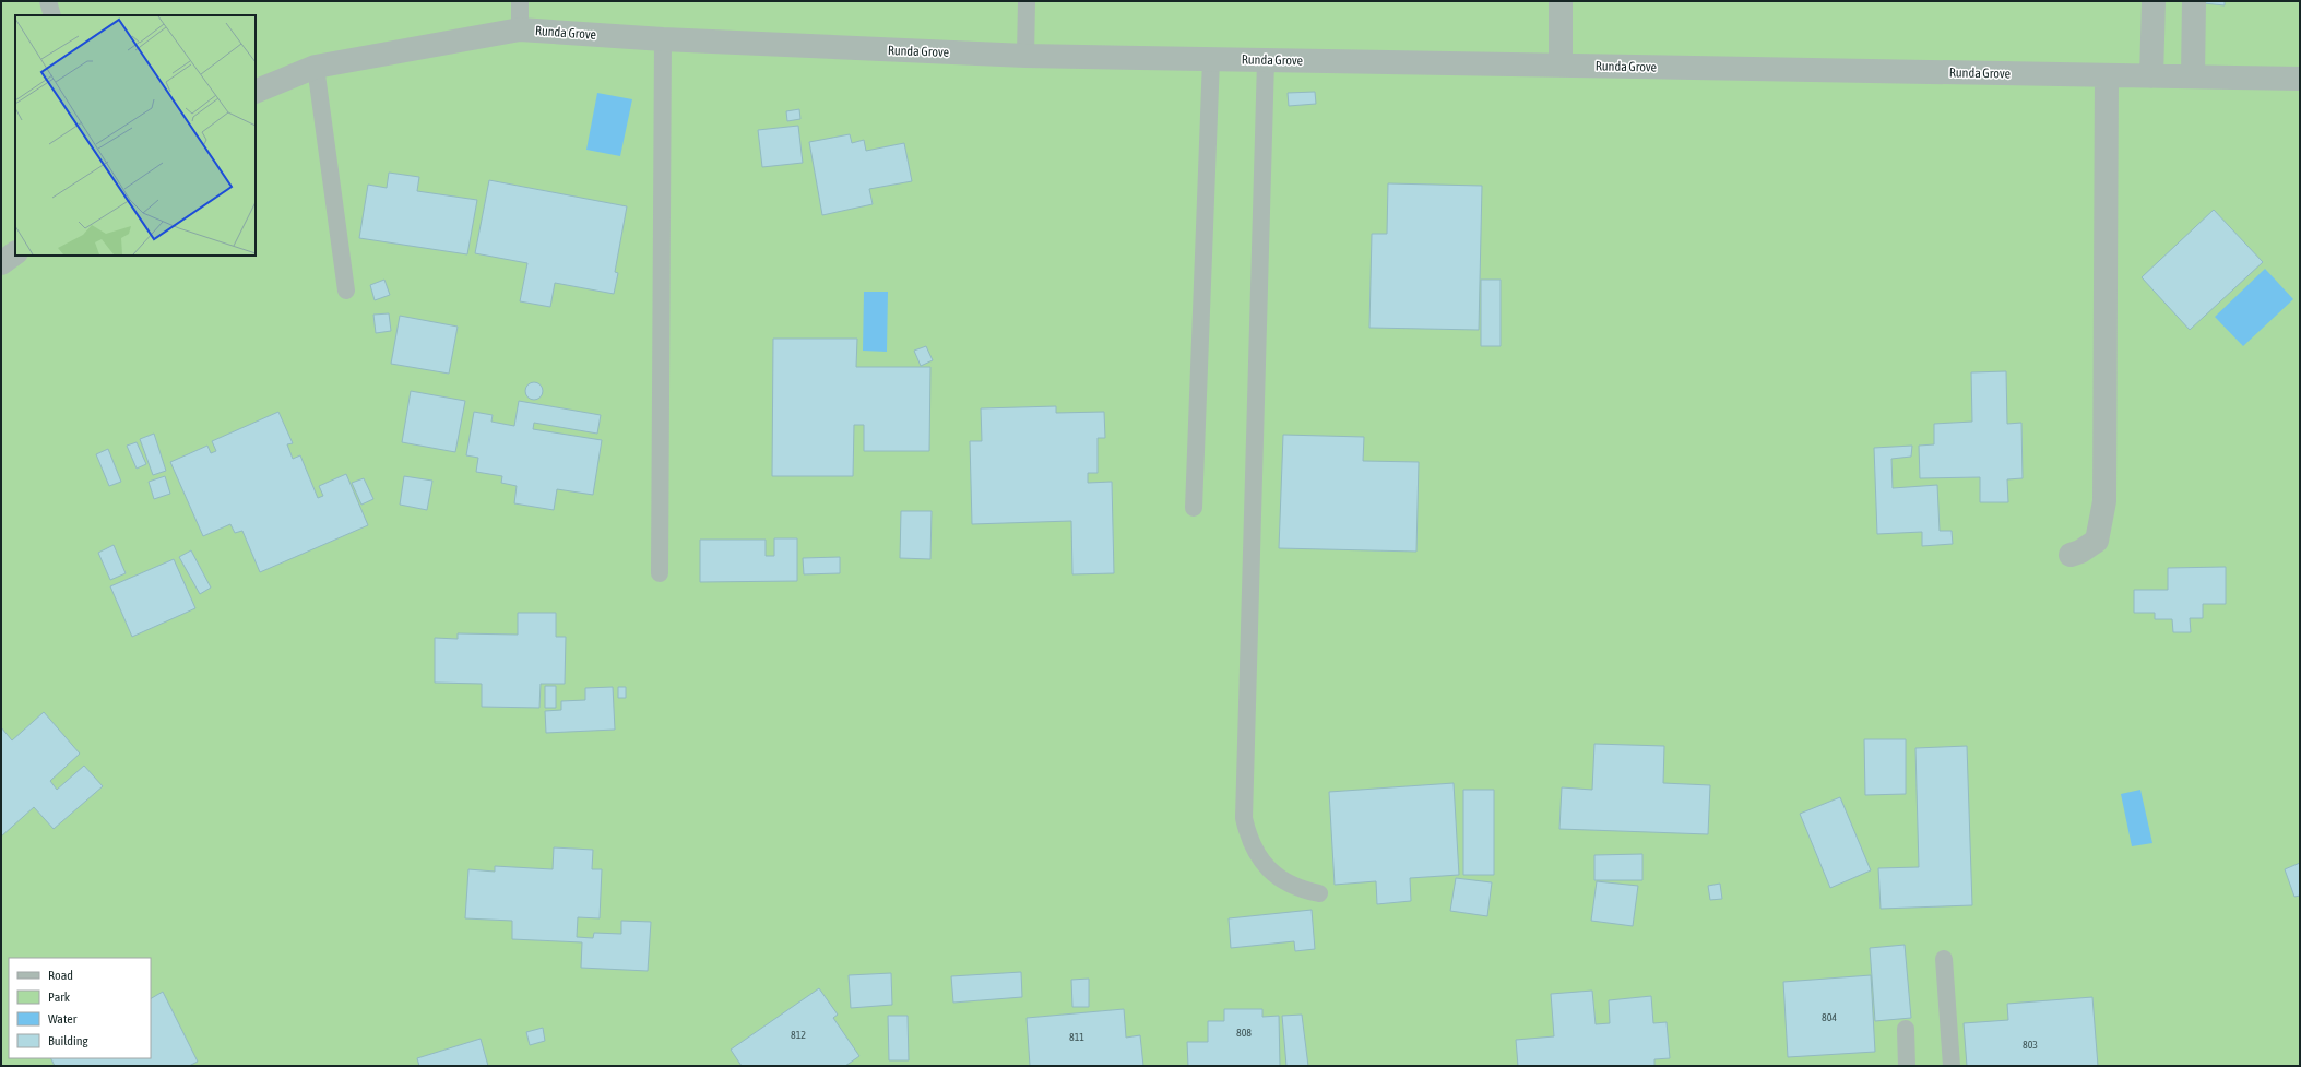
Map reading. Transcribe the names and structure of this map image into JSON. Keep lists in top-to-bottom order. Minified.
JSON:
{"streets":{"street":["Runda Grove"]},"house_numbers":["804","808","812","811","803"],"legend":["Road","Park","Water","Building"]}
